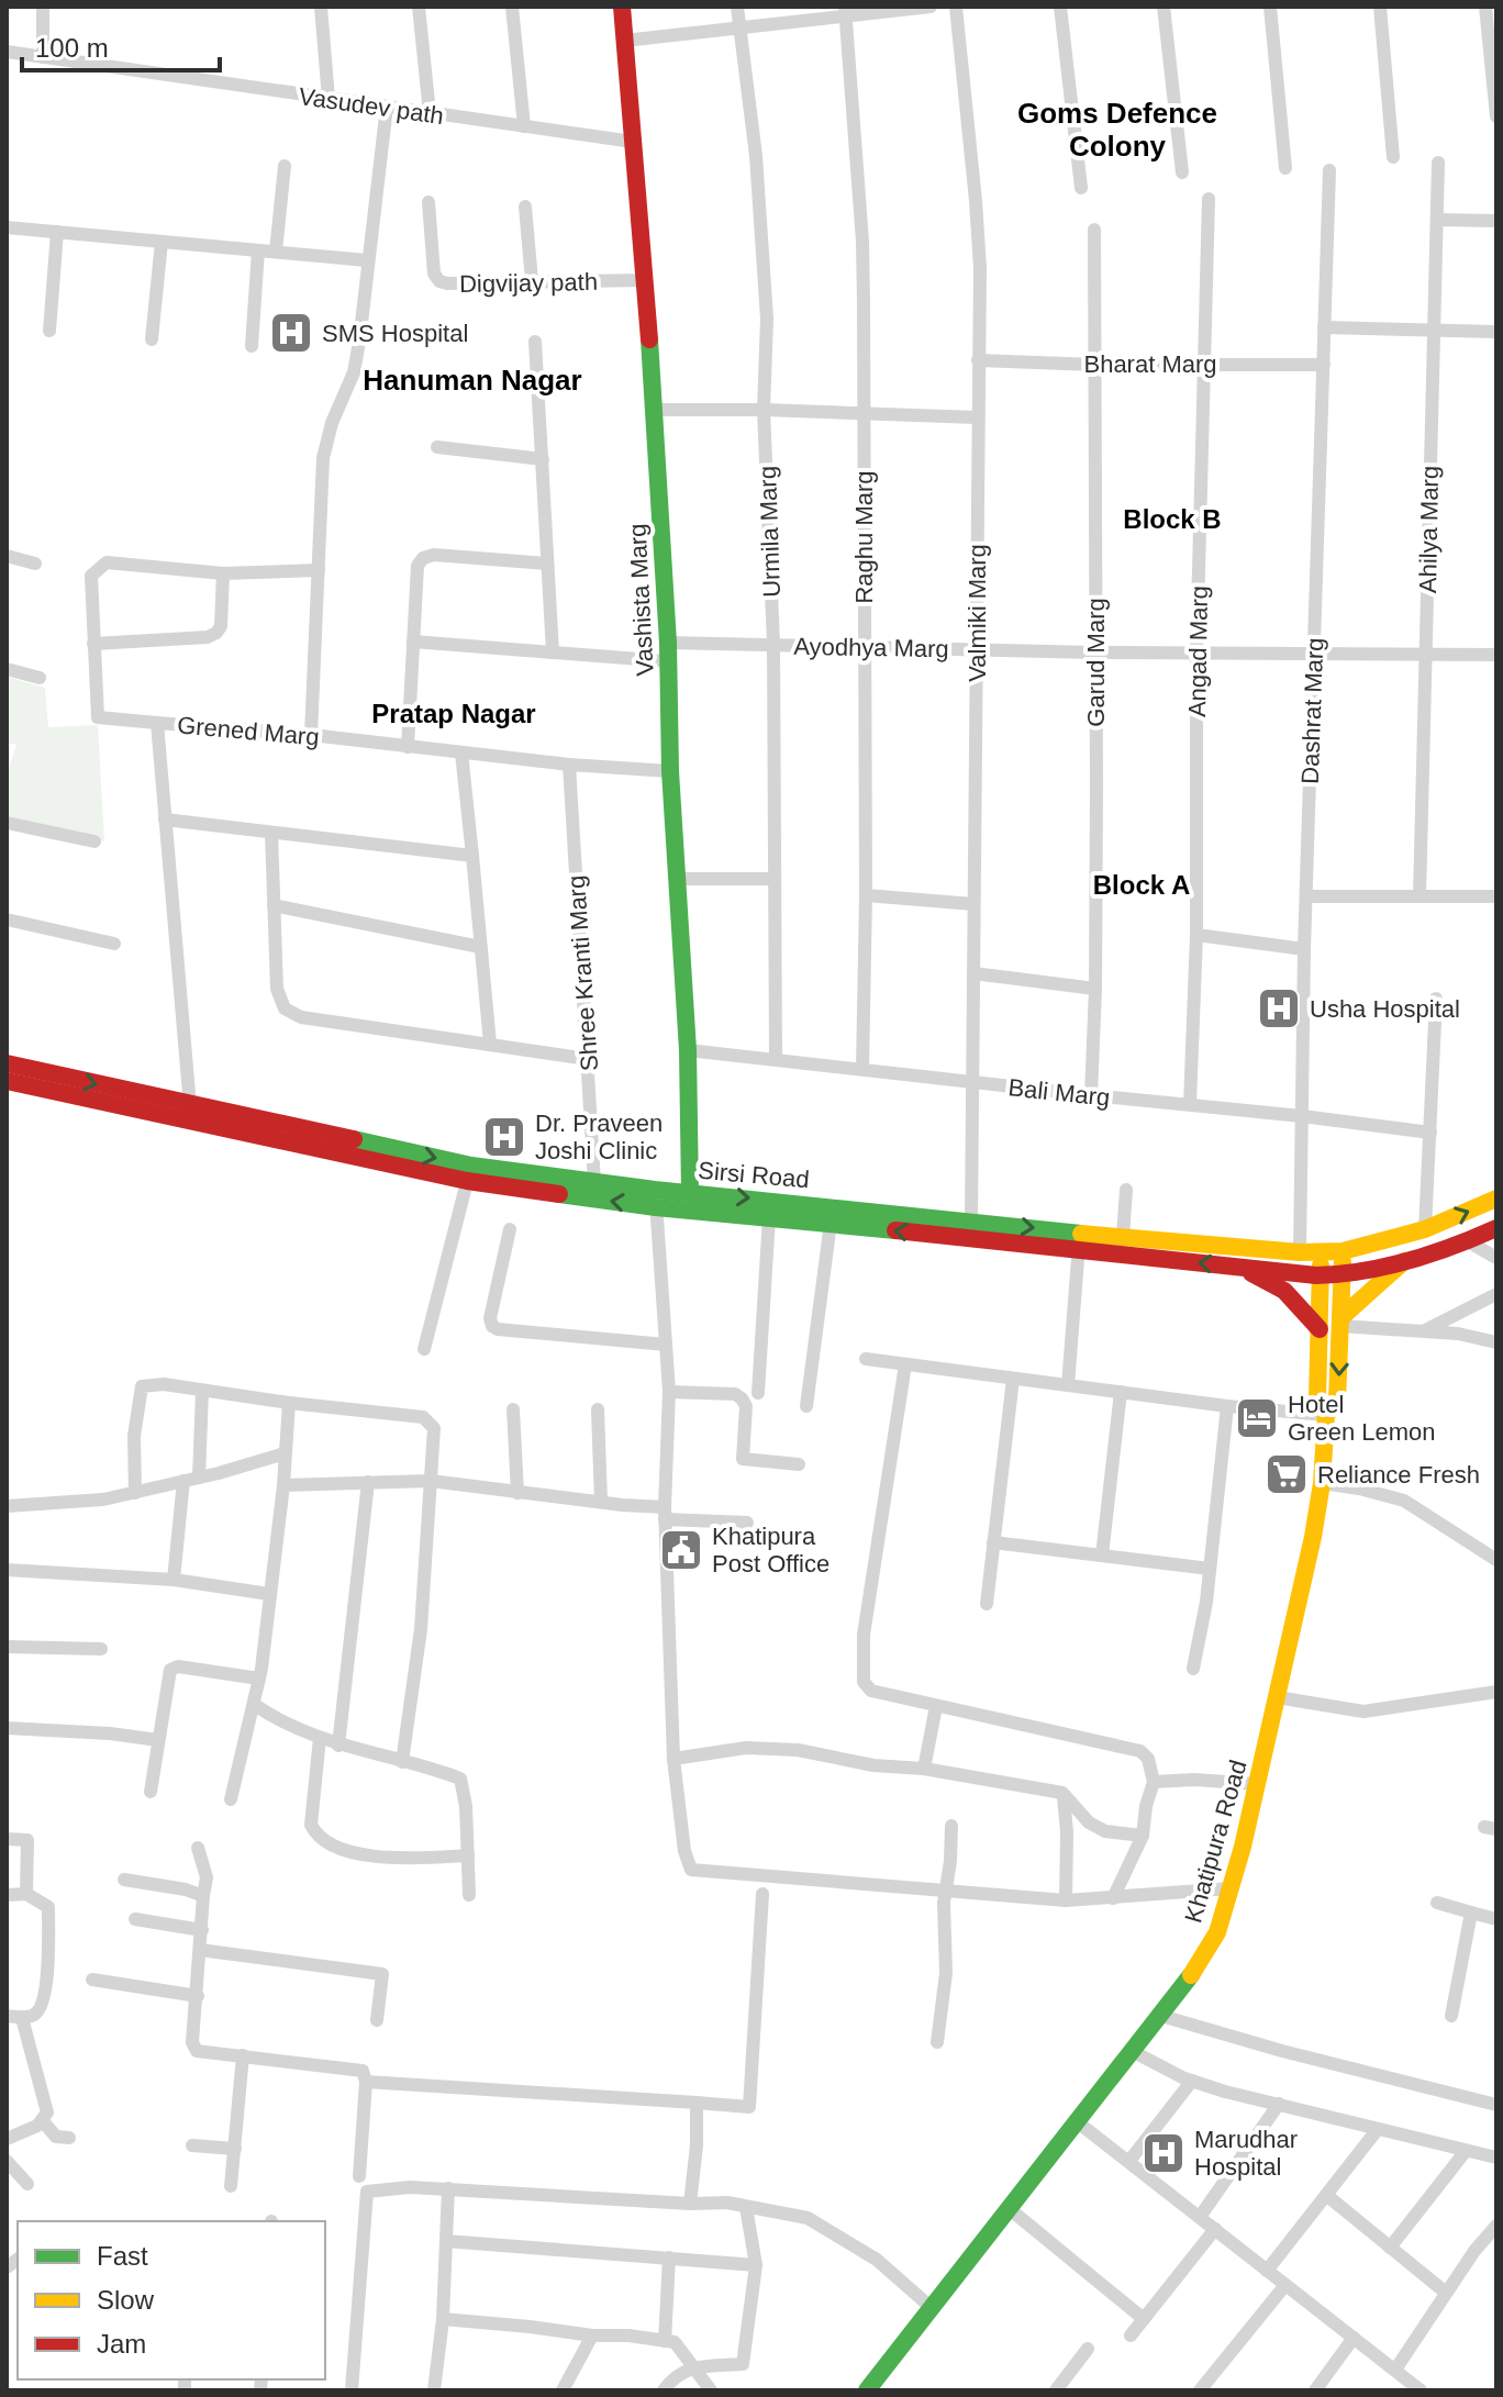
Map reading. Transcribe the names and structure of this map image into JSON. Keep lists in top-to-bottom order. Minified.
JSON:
{"streets":{"street":["Vasudev path","Digvijay path","Bharat Marg","Ahilya Marg","Urmila Marg","Raghu Marg","Vashista Marg","Valmiki Marg","Ayodhya Marg","Angad Marg","Garud Marg","Dashrat Marg","Grened Marg","Shree Kranti Marg","Bali Marg","Sirsi Road","Khatipura Road"]},"crossings":[["Vasudev path","Vashista Marg"],["Digvijay path","Vashista Marg"],["Bharat Marg","Valmiki Marg"],["Bharat Marg","Angad Marg"],["Bharat Marg","Garud Marg"],["Bharat Marg","Dashrat Marg"],["Ahilya Marg","Ayodhya Marg"],["Urmila Marg","Ayodhya Marg"],["Urmila Marg","Bali Marg"],["Raghu Marg","Ayodhya Marg"],["Raghu Marg","Bali Marg"],["Vashista Marg","Ayodhya Marg"],["Vashista Marg","Grened Marg"],["Vashista Marg","Bali Marg"],["Vashista Marg","Sirsi Road"],["Valmiki Marg","Ayodhya Marg"],["Valmiki Marg","Bali Marg"],["Valmiki Marg","Sirsi Road"],["Ayodhya Marg","Angad Marg"],["Ayodhya Marg","Garud Marg"],["Ayodhya Marg","Dashrat Marg"],["Angad Marg","Bali Marg"],["Garud Marg","Bali Marg"],["Dashrat Marg","Bali Marg"],["Dashrat Marg","Sirsi Road"],["Grened Marg","Shree Kranti Marg"],["Grened Marg","Sirsi Road"],["Shree Kranti Marg","Sirsi Road"],["Sirsi Road","Khatipura Road"]],"districts":["Goms Defence Colony","Hanuman Nagar","Block B","Pratap Nagar","Block A"],"places":{"hospital":["SMS Hospital","Usha Hospital","Dr. Praveen Joshi Clinic","Marudhar Hospital"],"hotel":["Hotel Green Lemon"],"supermarket":["Reliance Fresh"],"public building":["Khatipura Post Office"]},"legend":["Fast","Slow","Jam"],"scale_bar":"100 m"}
